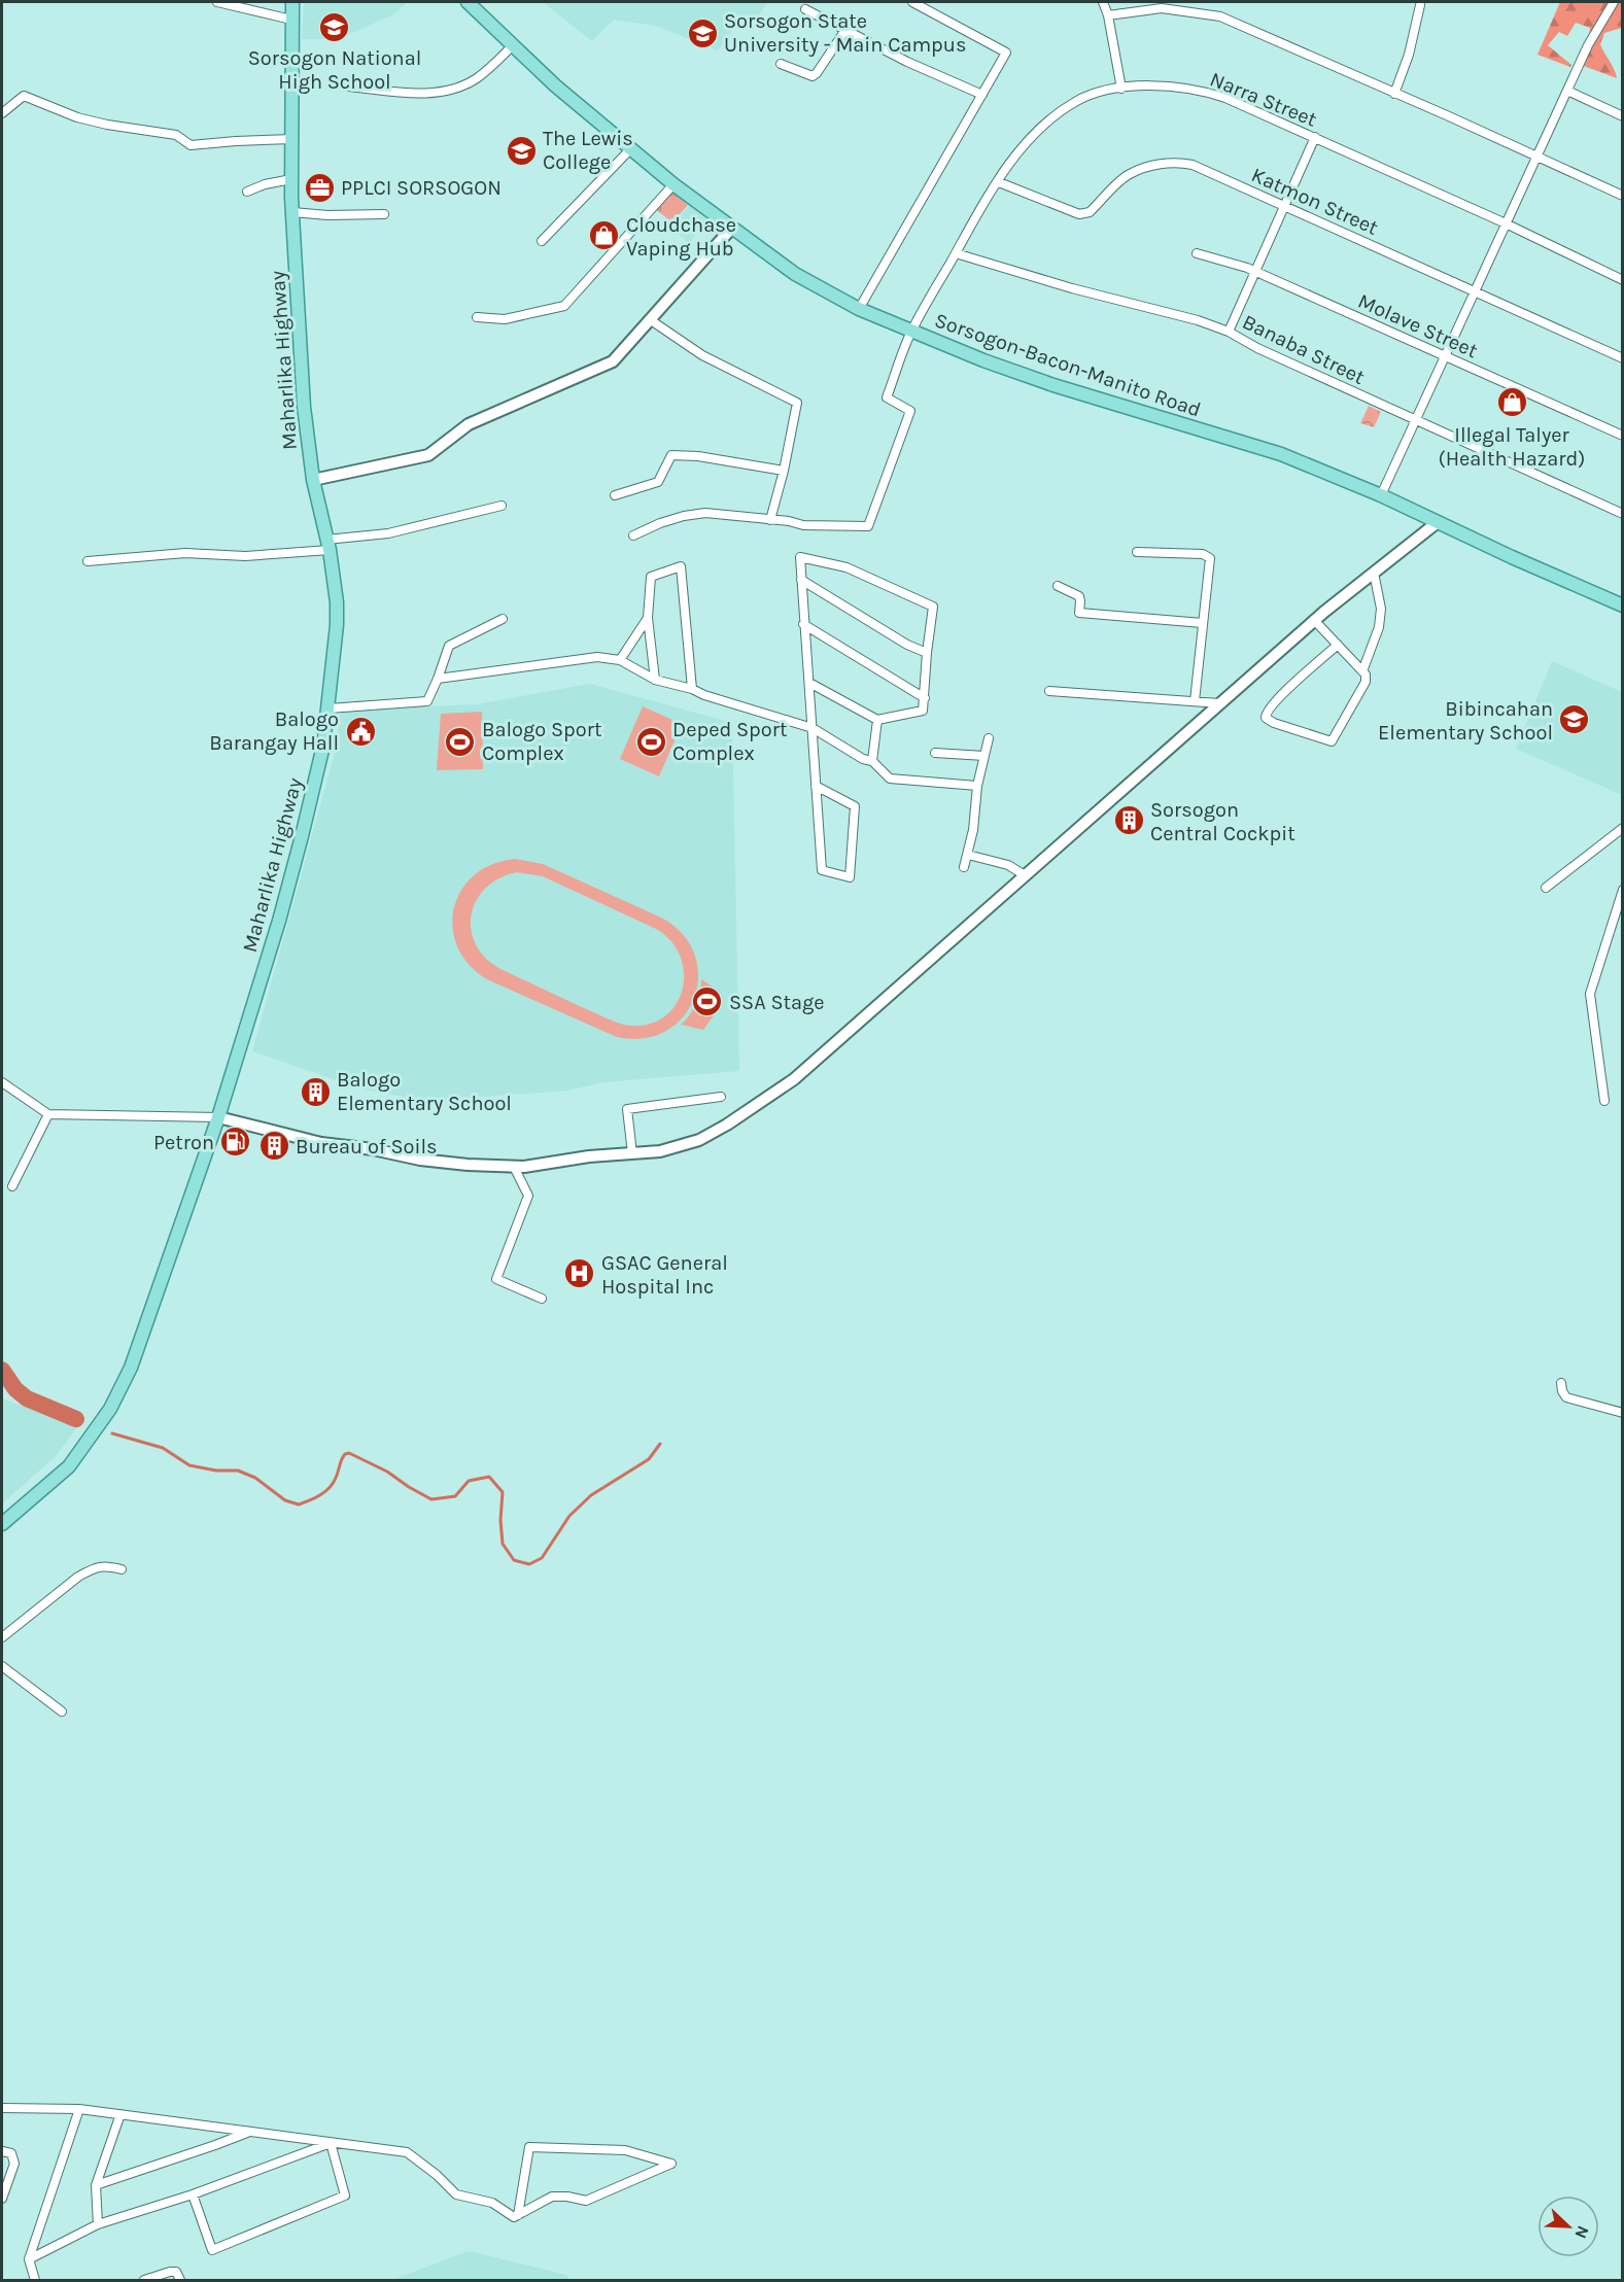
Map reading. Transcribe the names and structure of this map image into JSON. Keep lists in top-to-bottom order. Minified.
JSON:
{"streets":{"main road":["Maharlika Highway","Sorsogon-Bacon-Manito Road"],"street":["Narra Street","Katmon Street","Molave Street","Banaba Street"]},"crossings":[["Narra Street","Katmon Street"],["Narra Street","Banaba Street"],["Narra Street","Sorsogon-Bacon-Manito Road"]],"places":{"school or university":["Sorsogon National High School","Sorsogon State University - Main Campus","The Lewis College","Bibincahan Elementary School"],"office":["PPLCI SORSOGON"],"shop":["Cloudchase Vaping Hub","Illegal Talyer (Health Hazard)"],"public building":["Balogo Barangay Hall"],"sports":["Balogo Sport Complex","Deped Sport Complex","SSA Stage"],"building":["Sorsogon Central Cockpit","Balogo Elementary School","Bureau of Soils"],"fuel station":["Petron"],"hospital":["GSAC General Hospital Inc"]},"north":"bottom right"}
